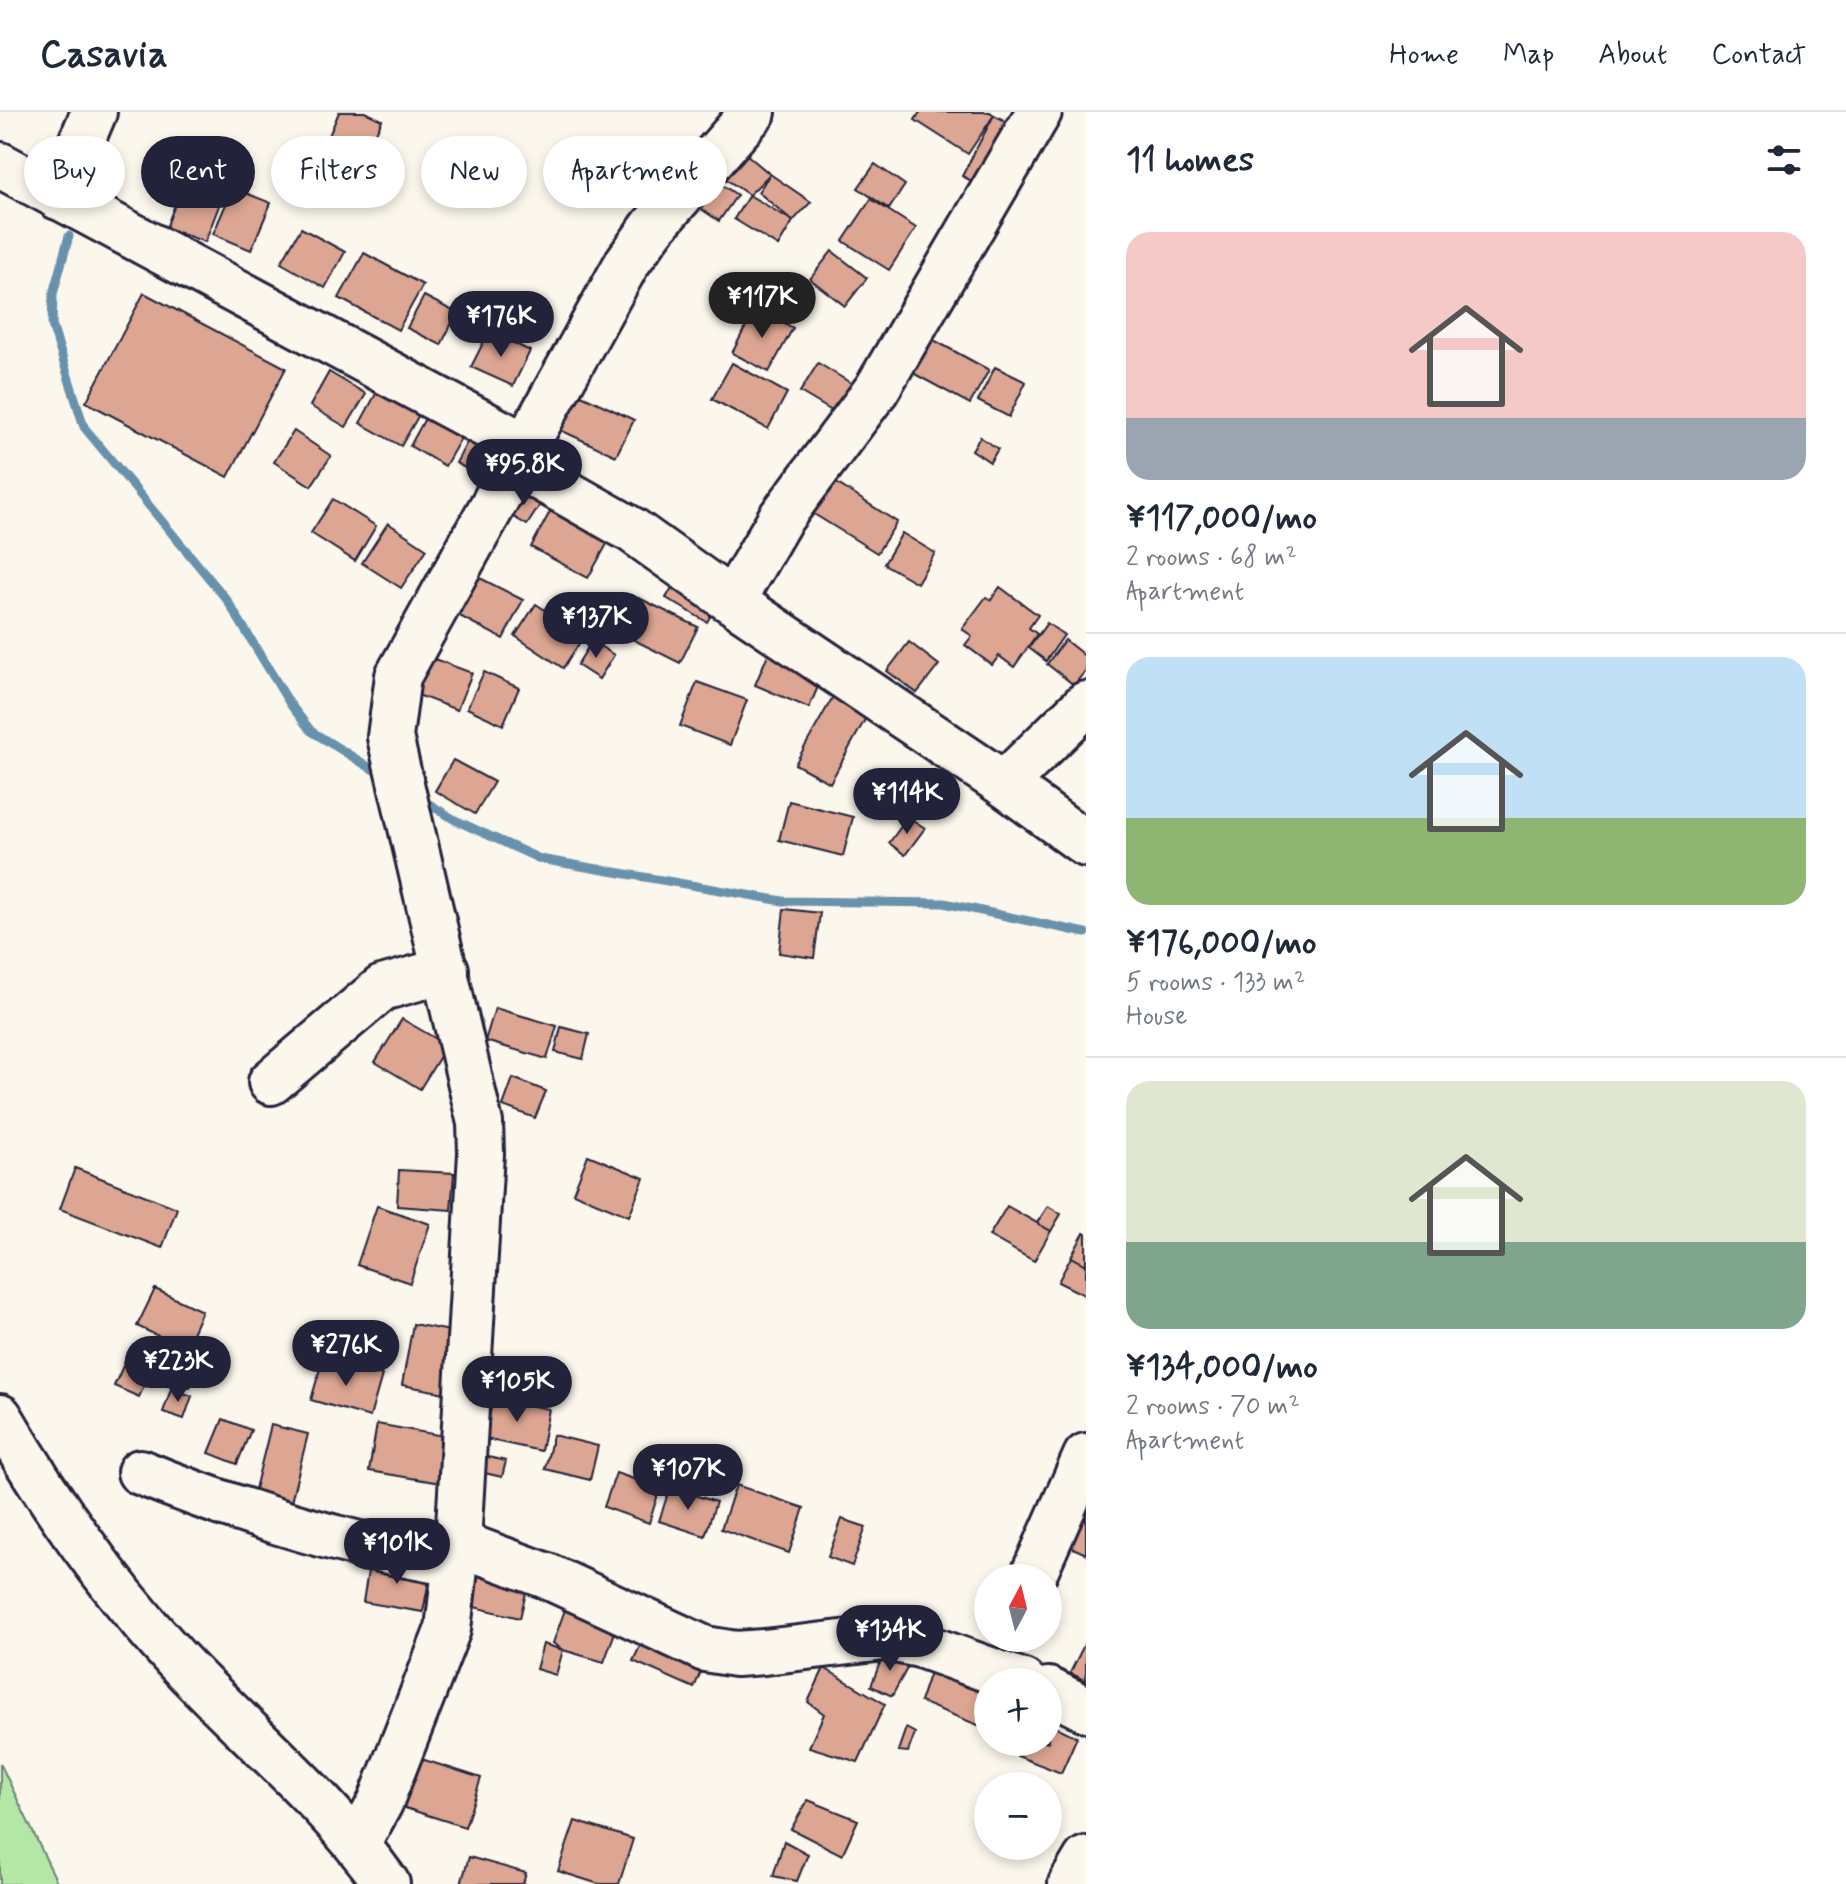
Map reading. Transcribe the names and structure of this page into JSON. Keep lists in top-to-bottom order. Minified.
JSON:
{"north":"top","page":{"header":"Casavia","nav":["Home","Map","About","Contact"],"heading":"11 homes","chip":["Buy","Rent","Filters","New","Apartment"],"list":[{"name":"¥117,000/mo","note":"2 rooms · 68 m² · Apartment"},{"name":"¥176,000/mo","note":"5 rooms · 133 m² · House"},{"name":"¥134,000/mo","note":"2 rooms · 70 m² · Apartment"}],"price":["¥117K","¥176K","¥95.8K","¥137K","¥114K","¥276K","¥223K","¥105K","¥107K","¥101K","¥134K"],"map_buttons":["+","−"]}}
